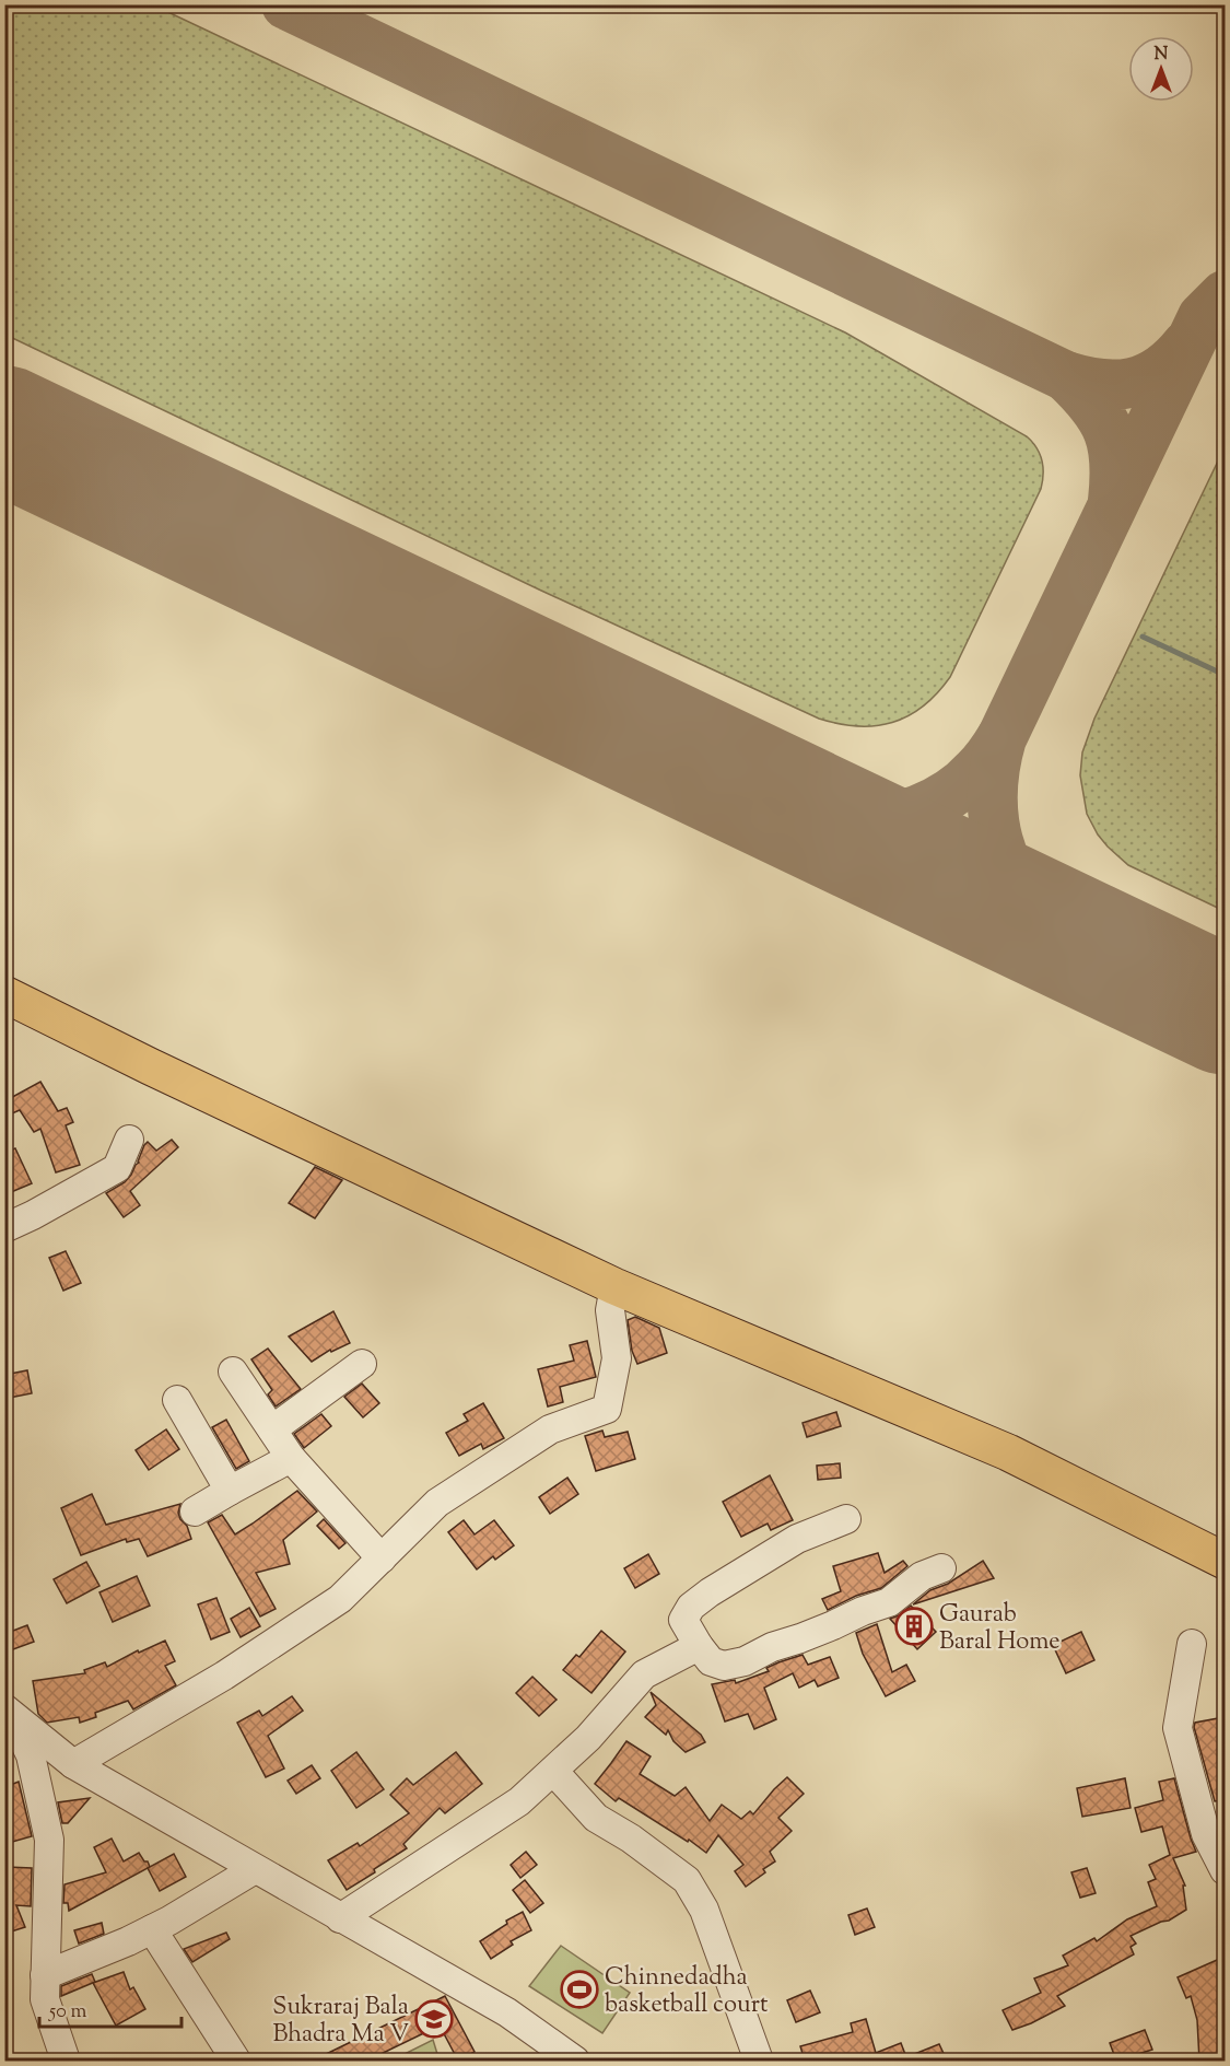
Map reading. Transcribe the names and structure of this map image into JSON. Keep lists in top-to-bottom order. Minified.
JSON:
{"places":{"building":["Gaurab Baral Home"],"sports":["Chinnedadha basketball court"],"school or university":["Sukraraj Bala Bhadra Ma V"]},"scale_bar":"50 m","north":"top"}
